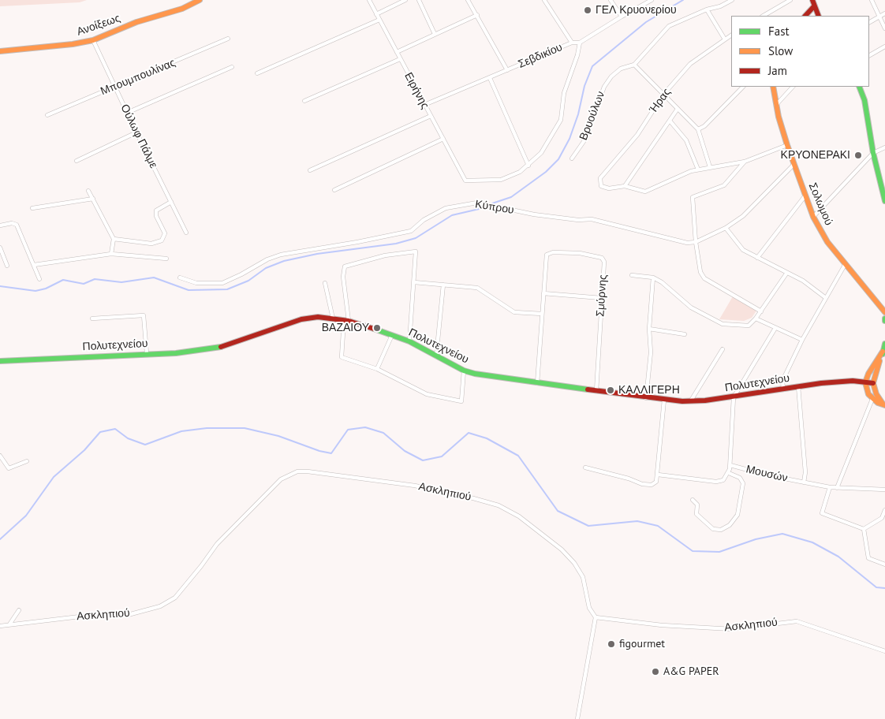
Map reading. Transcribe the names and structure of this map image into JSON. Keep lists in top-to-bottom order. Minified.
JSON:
{"streets":{"street":["Ανοίξεως","Σεβδικίου","Μπουμπουλίνας","Ειρήνης","Ήρας","Βρυούλων","Ούλωφ Πάλμε","Σολωμού","Κύπρου","Σμύρνης","Πολυτεχνείου","Μουσών","Ασκληπιού"]},"crossings":[["Ανοίξεως","Ούλωφ Πάλμε"],["Σεβδικίου","Ειρήνης"],["Μπουμπουλίνας","Ούλωφ Πάλμε"],["Σμύρνης","Πολυτεχνείου"]],"places":["ΓΕΛ Κρυονερίου","ΚΡΥΟΝΕΡΑΚΙ","ΒΑΖΑΙΟΥ","ΚΑΛΛΙΓΕΡΗ","figourmet","A&G PAPER"],"legend":["Fast","Slow","Jam"]}
